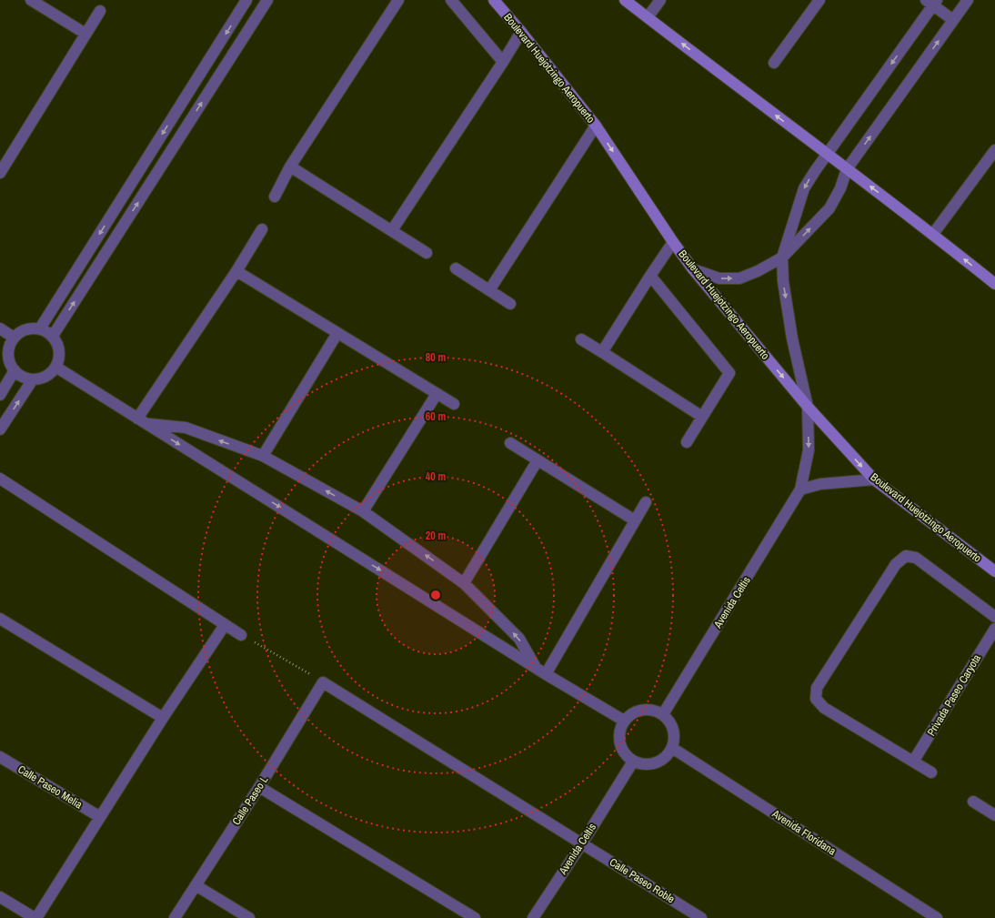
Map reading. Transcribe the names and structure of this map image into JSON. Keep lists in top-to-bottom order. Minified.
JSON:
{"streets":{"street":["Boulevard Huejotzingo Aeropuerto","Avenida Celtis","Privada Paseo Caryota","Calle Paseo Melia","Calle Paseo L","Avenida Floridana","Calle Paseo Roble"]},"crossings":[["Boulevard Huejotzingo Aeropuerto","Avenida Celtis"],["Avenida Celtis","Avenida Floridana"],["Avenida Celtis","Calle Paseo Roble"],["Calle Paseo L","Calle Paseo Roble"]],"one_way":["Boulevard Huejotzingo Aeropuerto"],"rings":["80 m","60 m","40 m","20 m"]}
